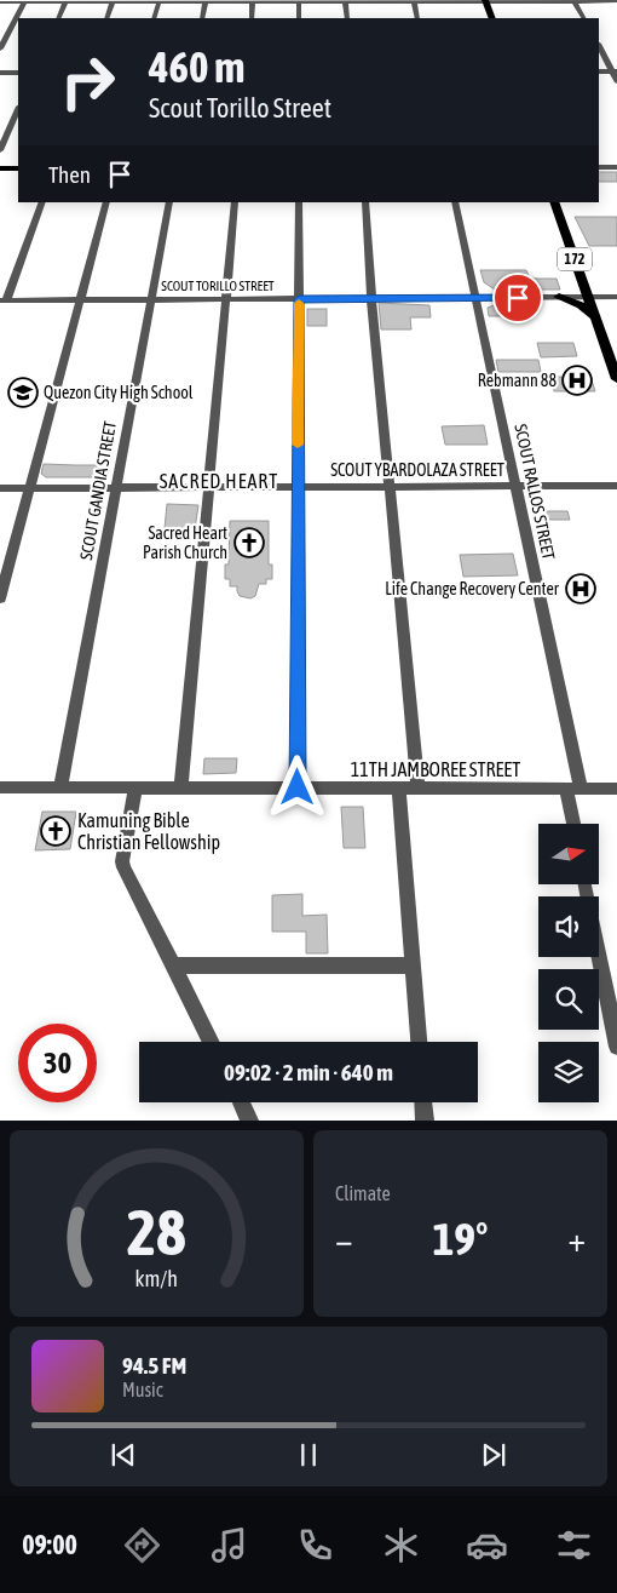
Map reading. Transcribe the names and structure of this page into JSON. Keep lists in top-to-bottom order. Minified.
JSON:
{"streets":{"main road":["172"],"street":["SCOUT TORILLO STREET","SCOUT YBARDOLAZA STREET","SCOUT GANDIA STREET","SCOUT RALLOS STREET","11TH JAMBOREE STREET"]},"crossings":[["172","SCOUT TORILLO STREET"],["SCOUT TORILLO STREET","SCOUT GANDIA STREET"],["SCOUT TORILLO STREET","SCOUT RALLOS STREET"],["SCOUT YBARDOLAZA STREET","SCOUT GANDIA STREET"],["SCOUT YBARDOLAZA STREET","SCOUT RALLOS STREET"],["SCOUT GANDIA STREET","11TH JAMBOREE STREET"],["SCOUT RALLOS STREET","11TH JAMBOREE STREET"]],"districts":["SACRED HEART"],"places":{"hospital":["Rebmann 88","Life Change Recovery Center"],"school or university":["Quezon City High School"],"church":["Sacred Heart Parish Church","Kamuning Bible Christian Fellowship"]},"north":"right","page":{"turn":["460 m","Scout Torillo Street"],"then":"Then","limit":"30","trip":"09:02 · 2 min · 640 m","tile":"Climate","heat":["−","19°","+"],"song":["94.5 FM","Music"],"tabs":"09:00","gauge":["28","km/h"]}}
